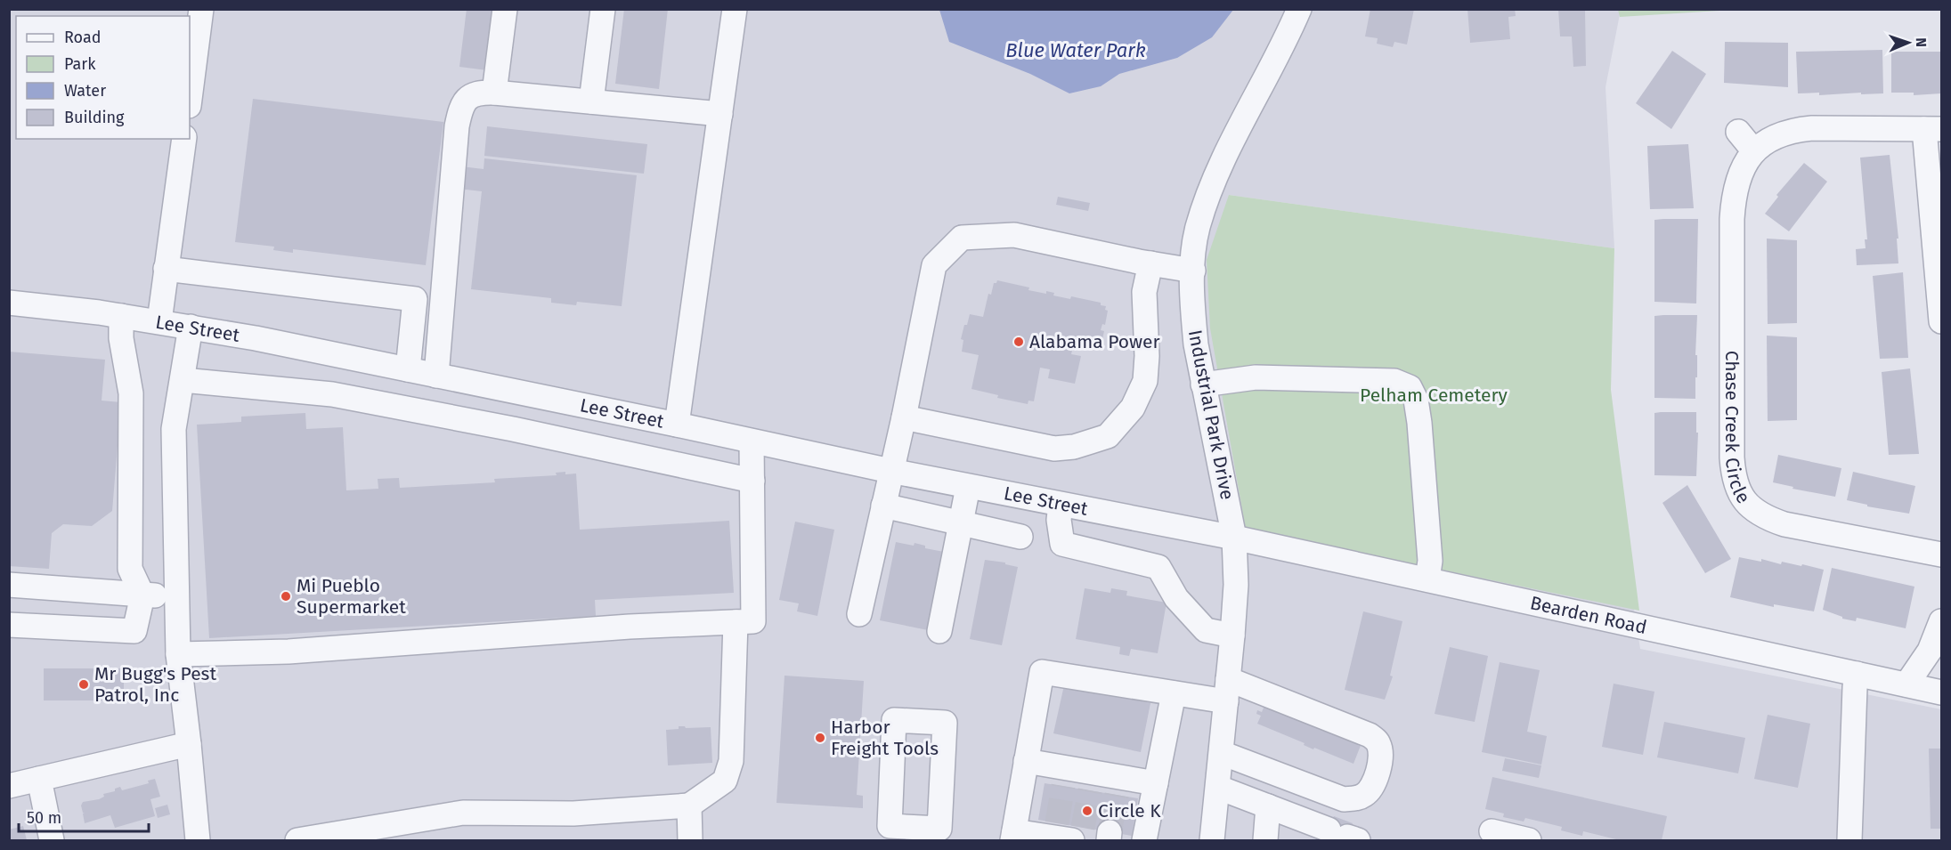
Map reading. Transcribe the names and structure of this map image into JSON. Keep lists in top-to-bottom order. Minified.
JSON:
{"streets":{"street":["Lee Street","Industrial Park Drive","Chase Creek Circle","Bearden Road"]},"crossings":[["Lee Street","Industrial Park Drive"],["Lee Street","Bearden Road"],["Industrial Park Drive","Bearden Road"]],"water":["Blue Water Park"],"parks":["Pelham Cemetery"],"places":["Alabama Power","Mi Pueblo Supermarket","Mr Bugg's Pest Patrol, Inc","Harbor Freight Tools","Circle K"],"legend":["Road","Park","Water","Building"],"scale_bar":"50 m","north":"right"}
